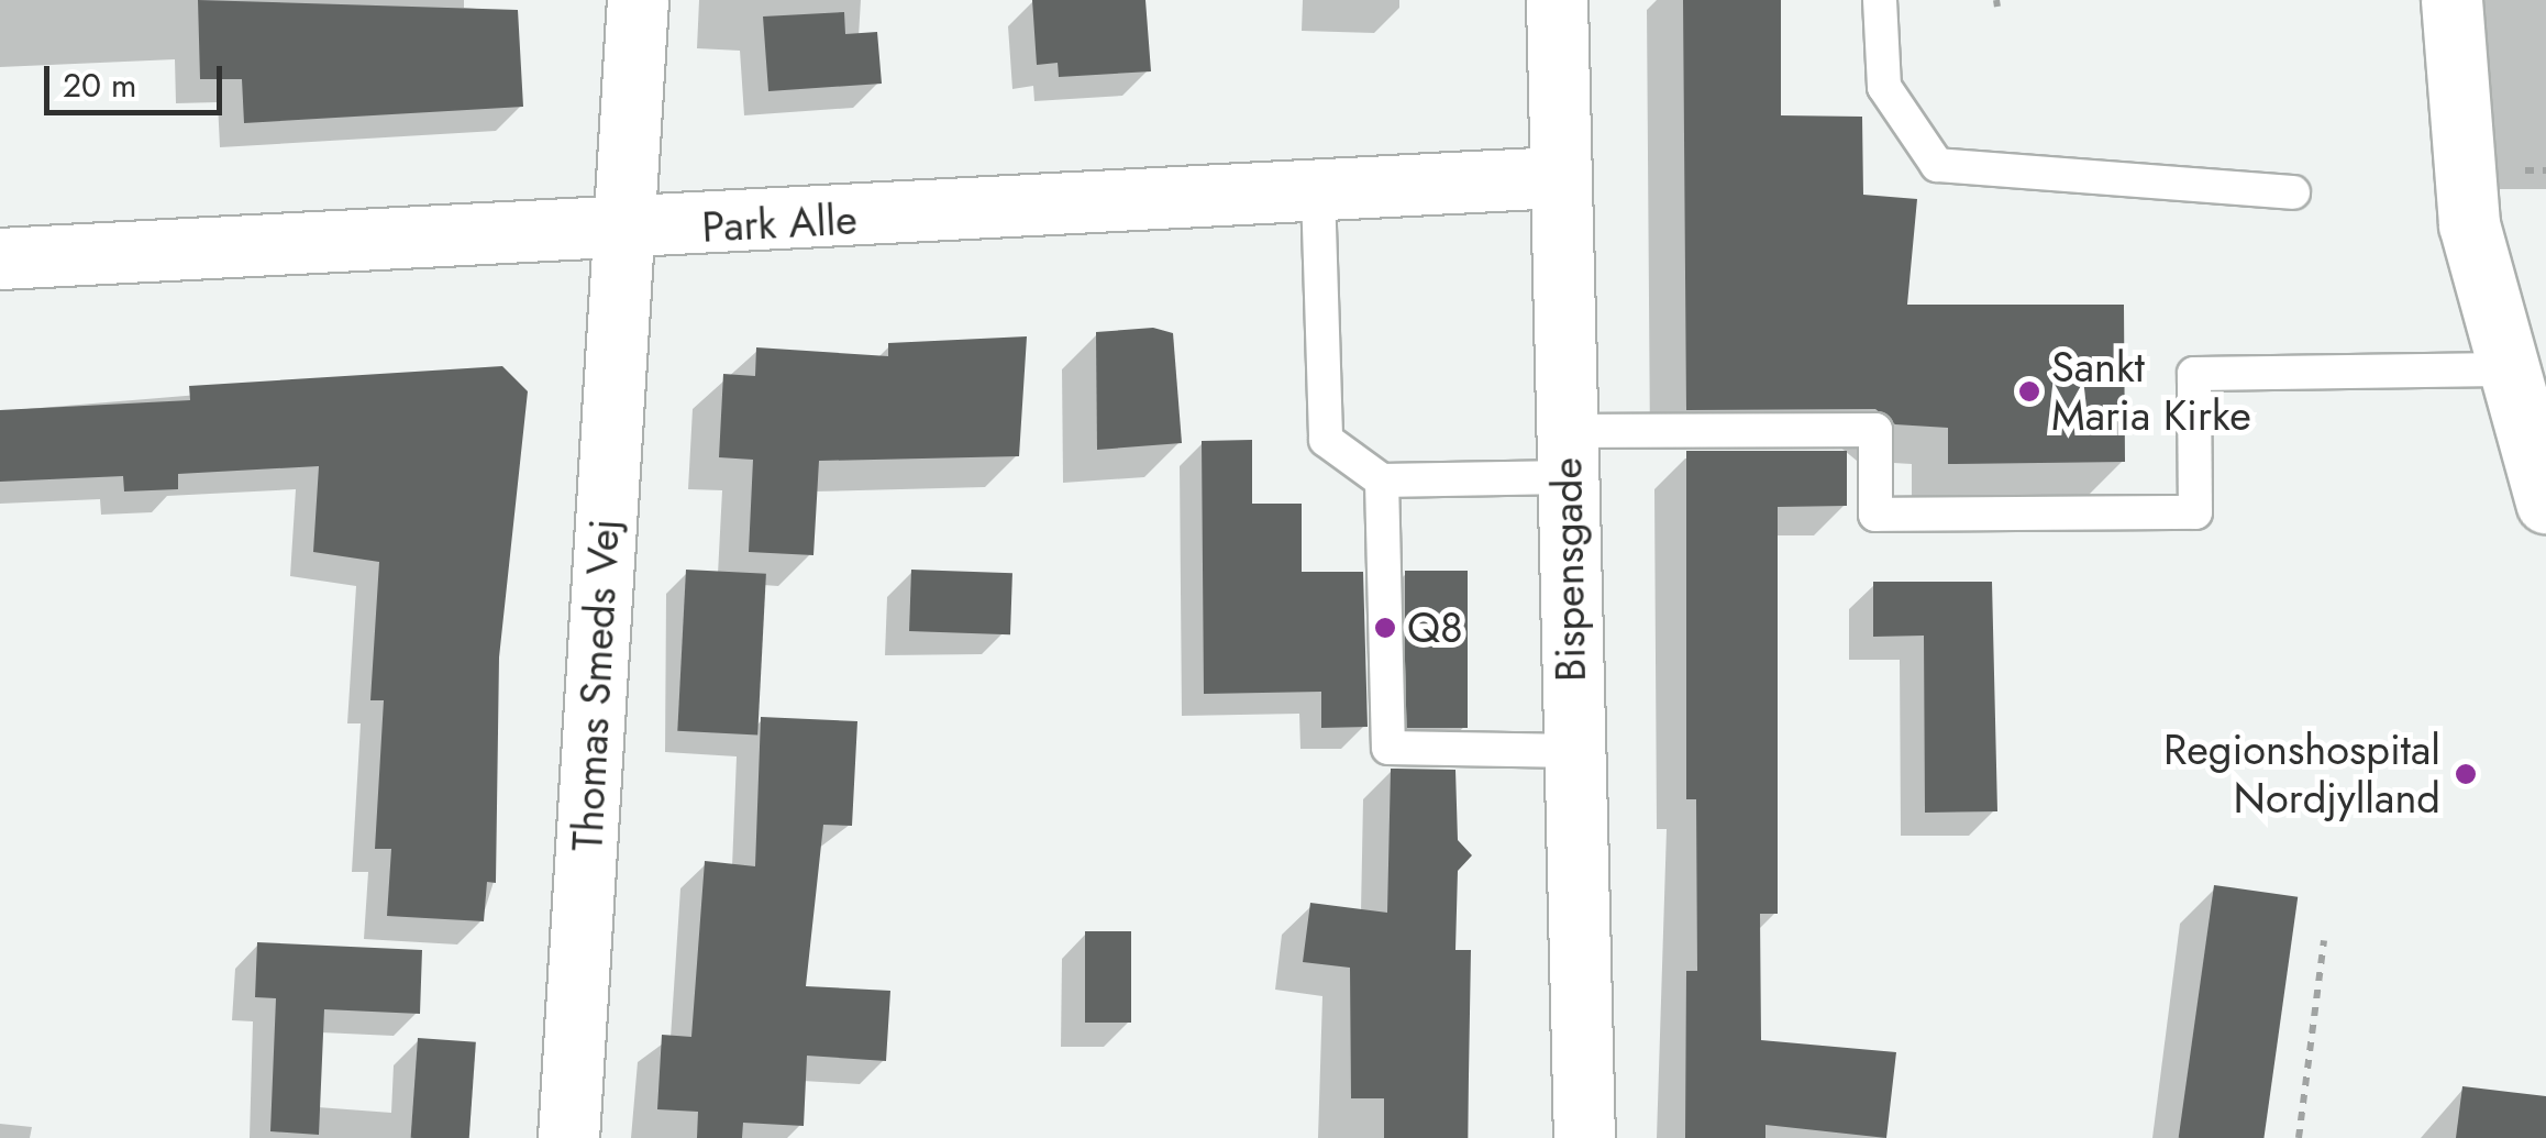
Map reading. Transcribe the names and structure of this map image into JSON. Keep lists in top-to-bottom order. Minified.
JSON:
{"streets":{"street":["Park Alle","Bispensgade","Thomas Smeds Vej"]},"crossings":[["Park Alle","Bispensgade"],["Park Alle","Thomas Smeds Vej"]],"places":["Sankt Maria Kirke","Q8","Regionshospital Nordjylland"],"scale_bar":"20 m"}
